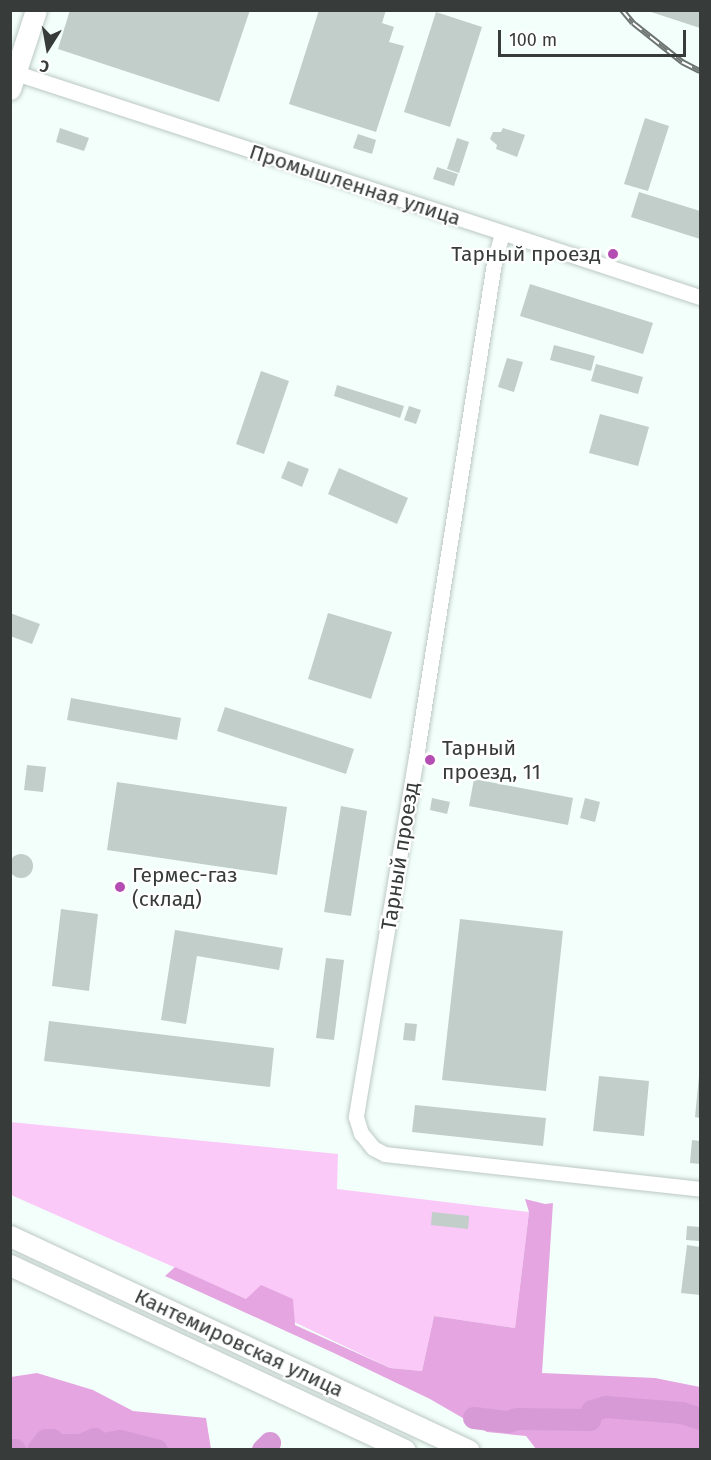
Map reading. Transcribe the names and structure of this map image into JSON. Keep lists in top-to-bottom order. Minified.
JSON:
{"streets":{"main road":["Кантемировская улица"],"street":["Промышленная улица","Тарный проезд"]},"crossings":[["Промышленная улица","Тарный проезд"]],"places":["Тарный проезд","Тарный проезд, 11","Гермес-газ (склад)"],"scale_bar":"100 m","north":"bottom"}
